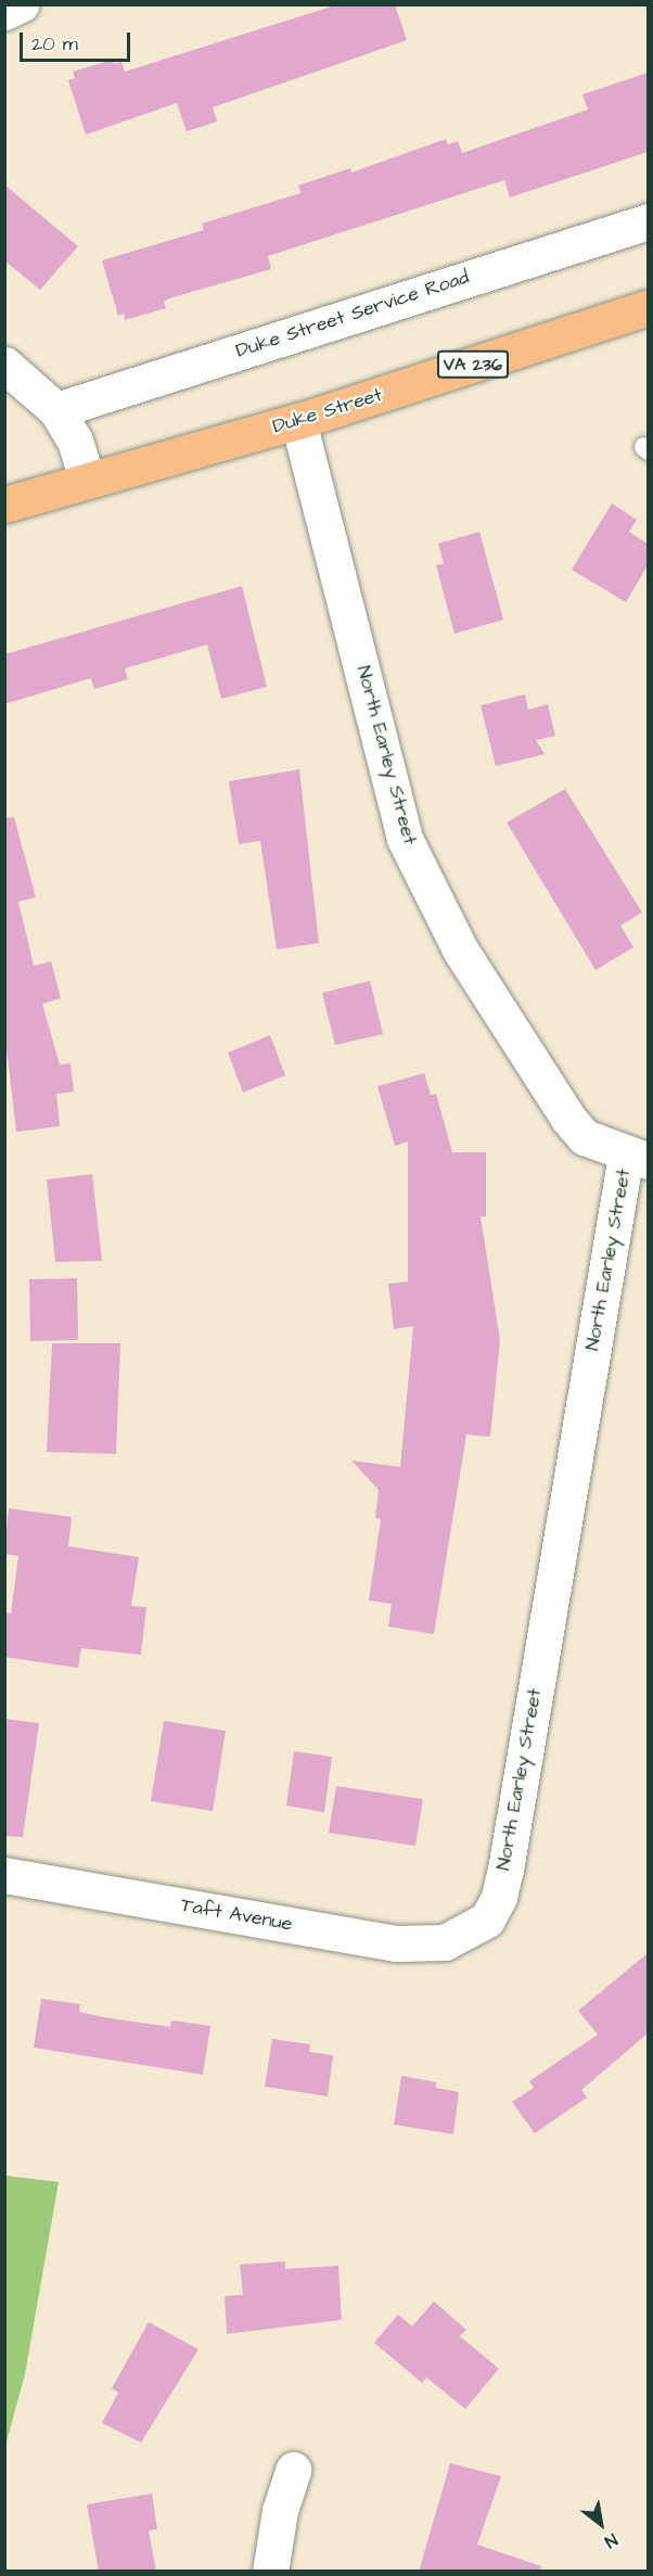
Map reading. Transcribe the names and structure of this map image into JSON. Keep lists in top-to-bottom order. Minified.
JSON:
{"streets":{"main road":["VA 236","Duke Street"],"street":["Duke Street Service Road","North Earley Street","Taft Avenue"]},"crossings":[["Duke Street","North Earley Street"],["North Earley Street","Taft Avenue"]],"scale_bar":"20 m","north":"bottom right"}
